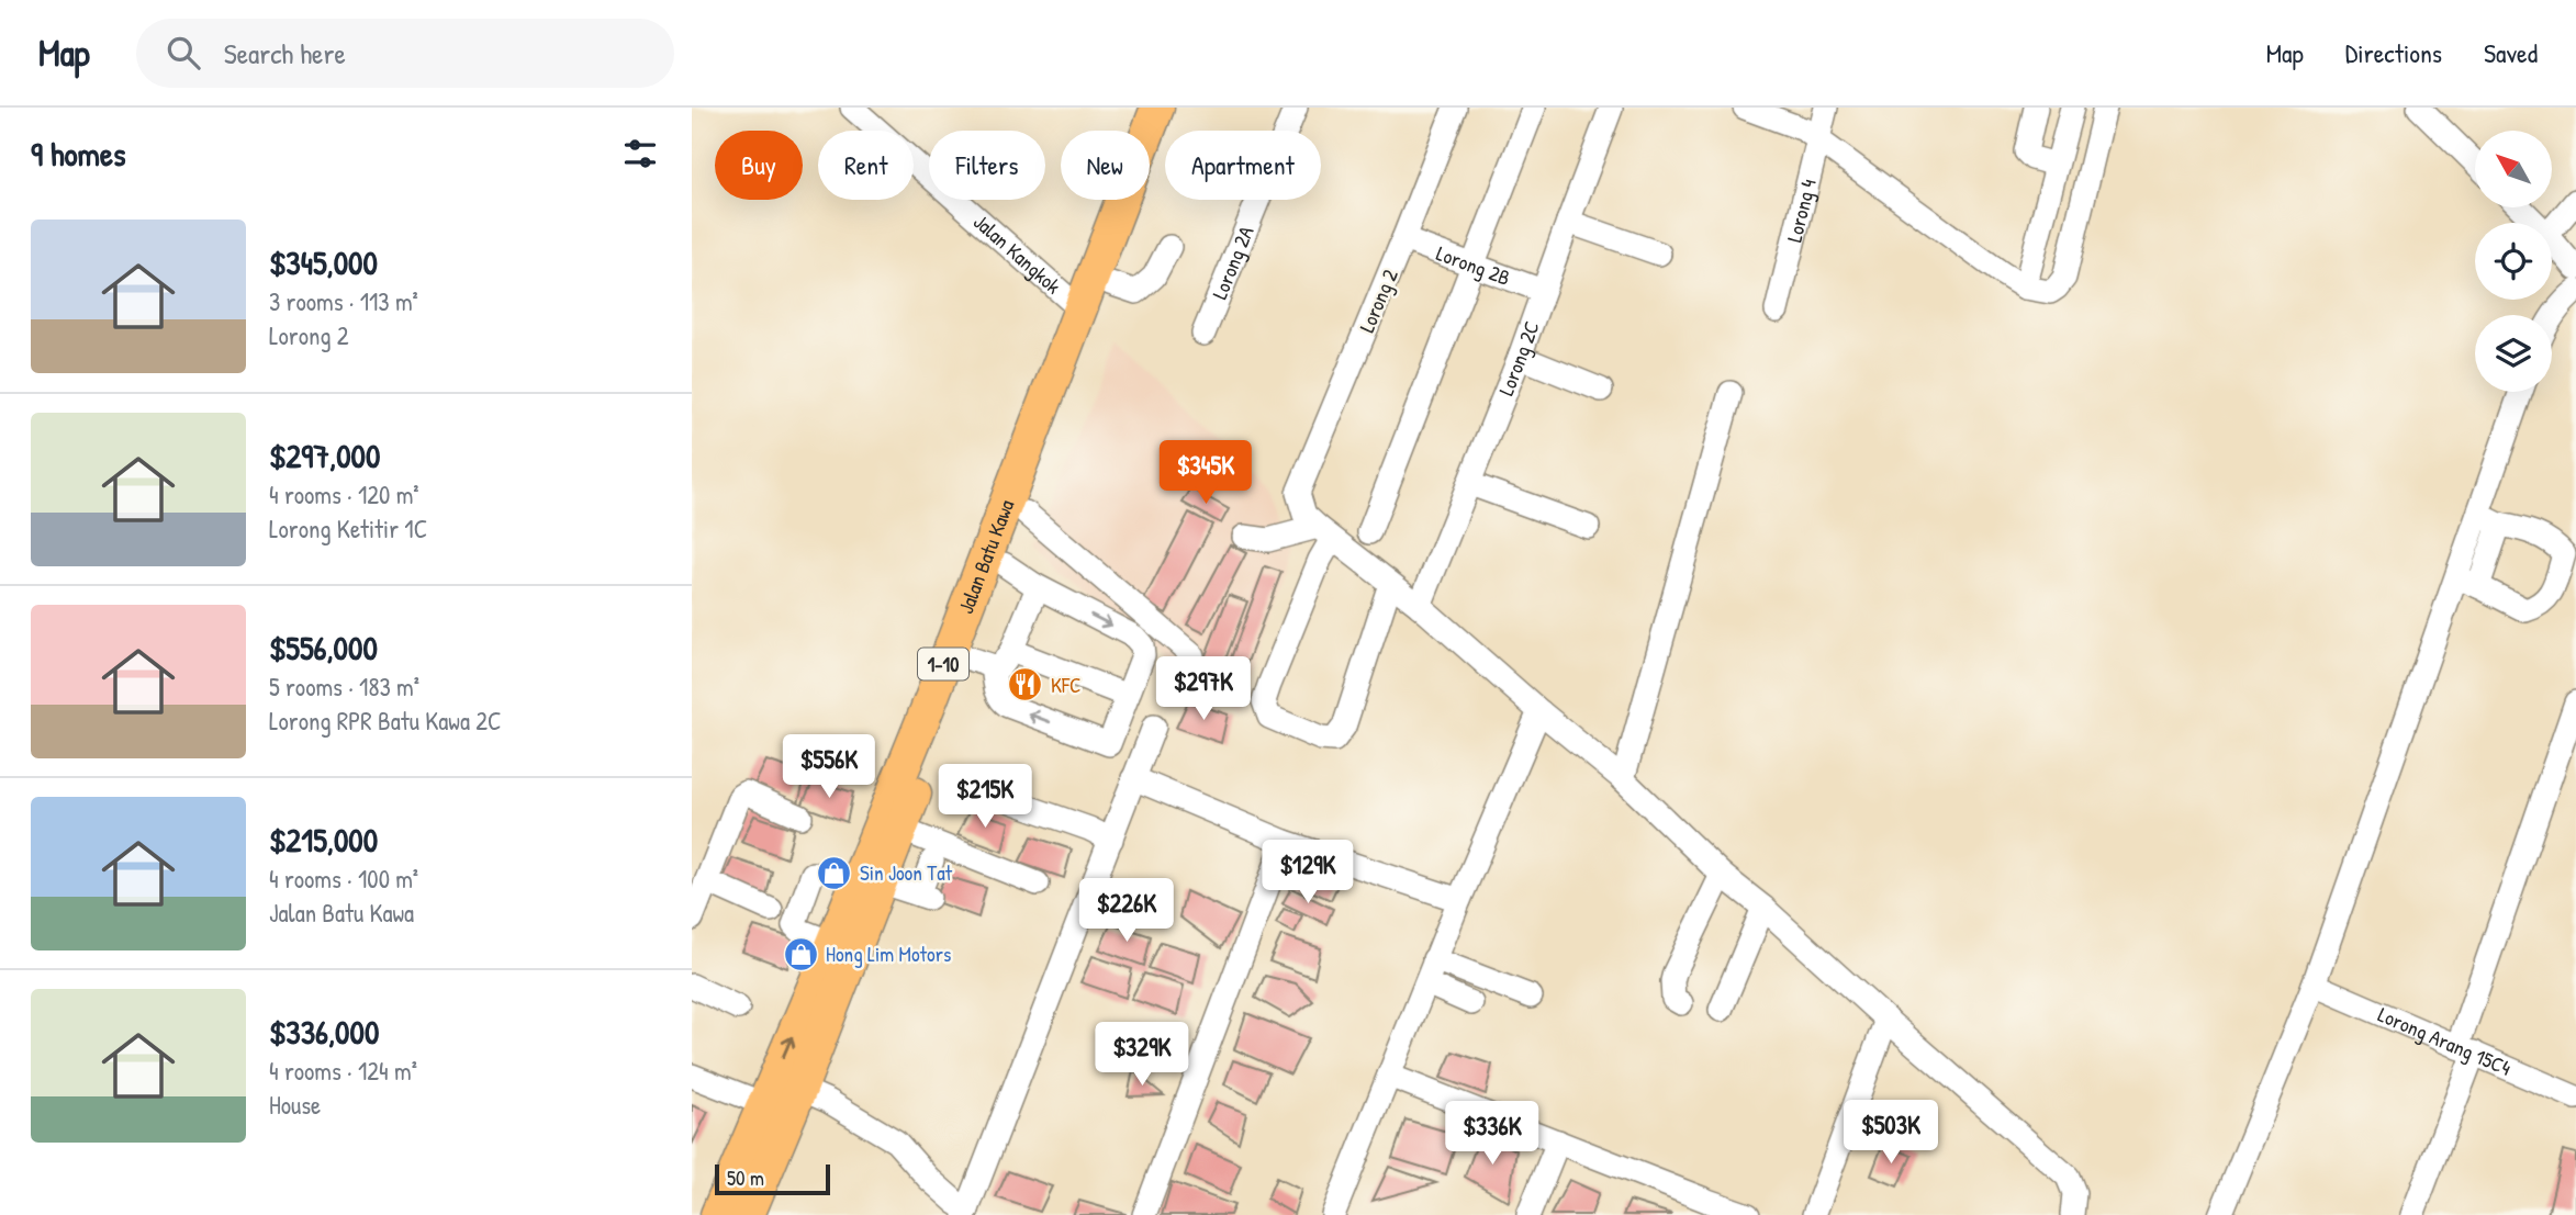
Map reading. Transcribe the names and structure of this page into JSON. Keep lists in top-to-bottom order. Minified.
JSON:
{"streets":{"highway":["Jalan Batu Kawa","1-10"],"street":["Lorong 4","Jalan Kangkok","Lorong 2A","Lorong 2B","Lorong 2","Lorong 2C","Lorong Arang 15C4"]},"crossings":[["Jalan Kangkok","Jalan Batu Kawa"],["Lorong 2B","Lorong 2"],["Lorong 2B","Lorong 2C"]],"places":{"restaurant":["KFC"],"shop":["Sin Joon Tat","Hong Lim Motors"]},"scale_bar":"50 m","north":"top left","page":{"header":"Map","search":"Search here","nav":["Map","Directions","Saved"],"heading":"9 homes","chip":["Buy","Rent","Filters","New","Apartment"],"list":[{"name":"$345,000","note":"3 rooms · 113 m² · Lorong 2"},{"name":"$297,000","note":"4 rooms · 120 m² · Lorong Ketitir 1C"},{"name":"$556,000","note":"5 rooms · 183 m² · Lorong RPR Batu Kawa 2C"},{"name":"$215,000","note":"4 rooms · 100 m² · Jalan Batu Kawa"},{"name":"$336,000","note":"4 rooms · 124 m² · House"}],"price":["$345K","$297K","$556K","$215K","$129K","$226K","$329K","$503K","$336K"],"scale":"50 m"}}
